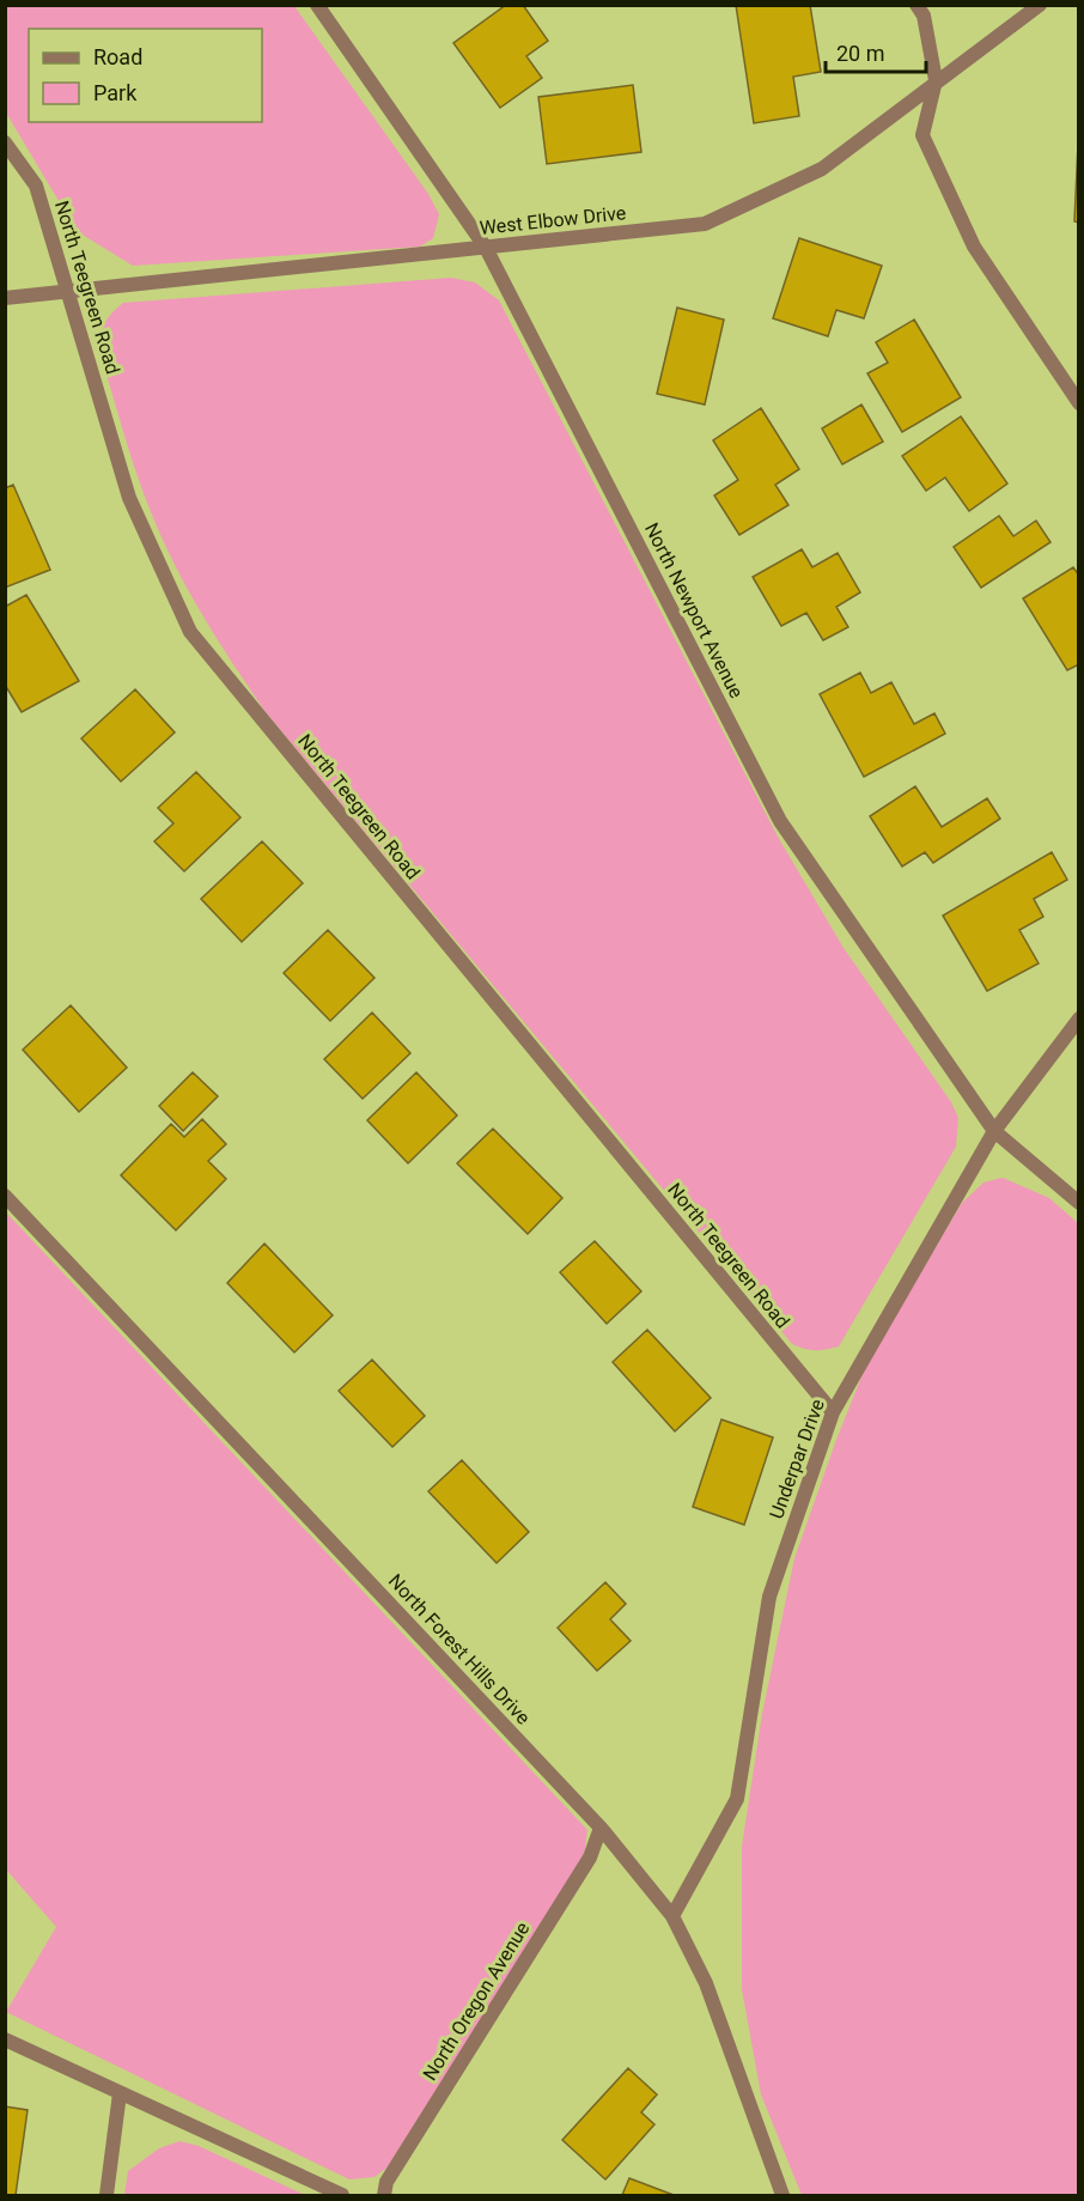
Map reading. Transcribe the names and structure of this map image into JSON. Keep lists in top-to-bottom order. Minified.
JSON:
{"streets":{"street":["West Elbow Drive","North Teegreen Road","North Newport Avenue","Underpar Drive","North Forest Hills Drive","North Oregon Avenue"]},"crossings":[["West Elbow Drive","North Teegreen Road"],["West Elbow Drive","North Newport Avenue"],["North Teegreen Road","Underpar Drive"],["North Newport Avenue","Underpar Drive"],["Underpar Drive","North Forest Hills Drive"],["North Forest Hills Drive","North Oregon Avenue"]],"legend":["Road","Park"],"scale_bar":"20 m"}
